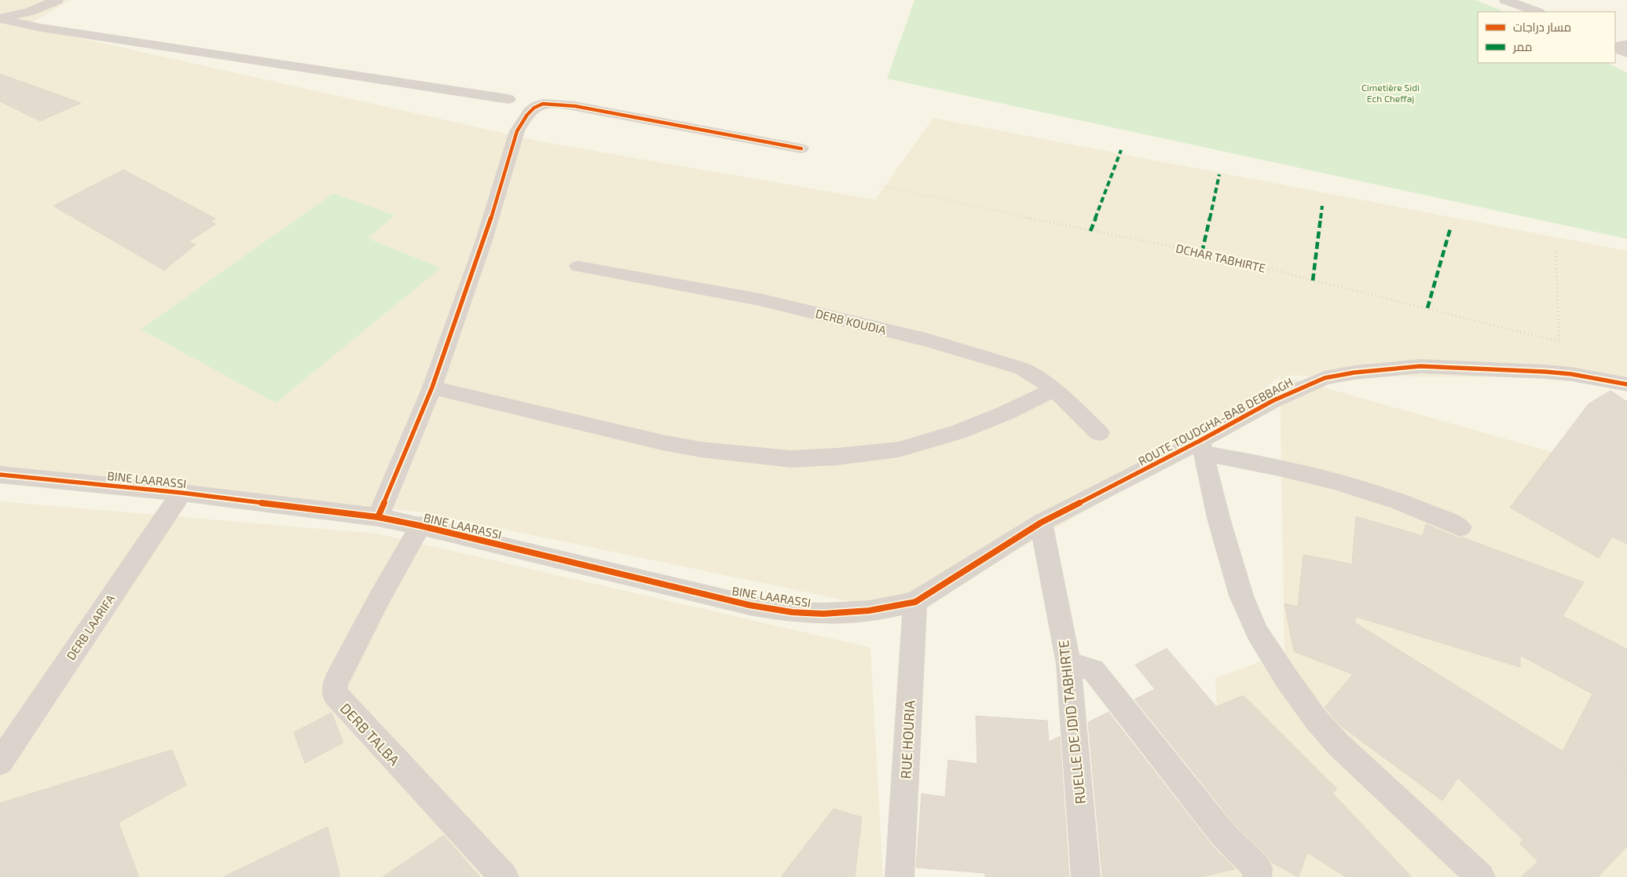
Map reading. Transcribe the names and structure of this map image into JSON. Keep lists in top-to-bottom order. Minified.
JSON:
{"streets":{"street":["DERB KOUDIA","ROUTE TOUDGHA-BAB DEBBAGH","BINE LAARASSI","DERB LAARIFA","RUELLE DE JDID TABHIRTE","DERB TALBA","RUE HOURIA"],"path":["DCHAR TABHIRTE"]},"crossings":[["ROUTE TOUDGHA-BAB DEBBAGH","BINE LAARASSI"],["ROUTE TOUDGHA-BAB DEBBAGH","RUELLE DE JDID TABHIRTE"],["ROUTE TOUDGHA-BAB DEBBAGH","RUE HOURIA"],["BINE LAARASSI","DERB LAARIFA"],["BINE LAARASSI","DERB TALBA"],["BINE LAARASSI","RUE HOURIA"]],"parks":["Cimetière Sidi Ech Cheffaj"],"legend":["مسار دراجات","ممر"]}
